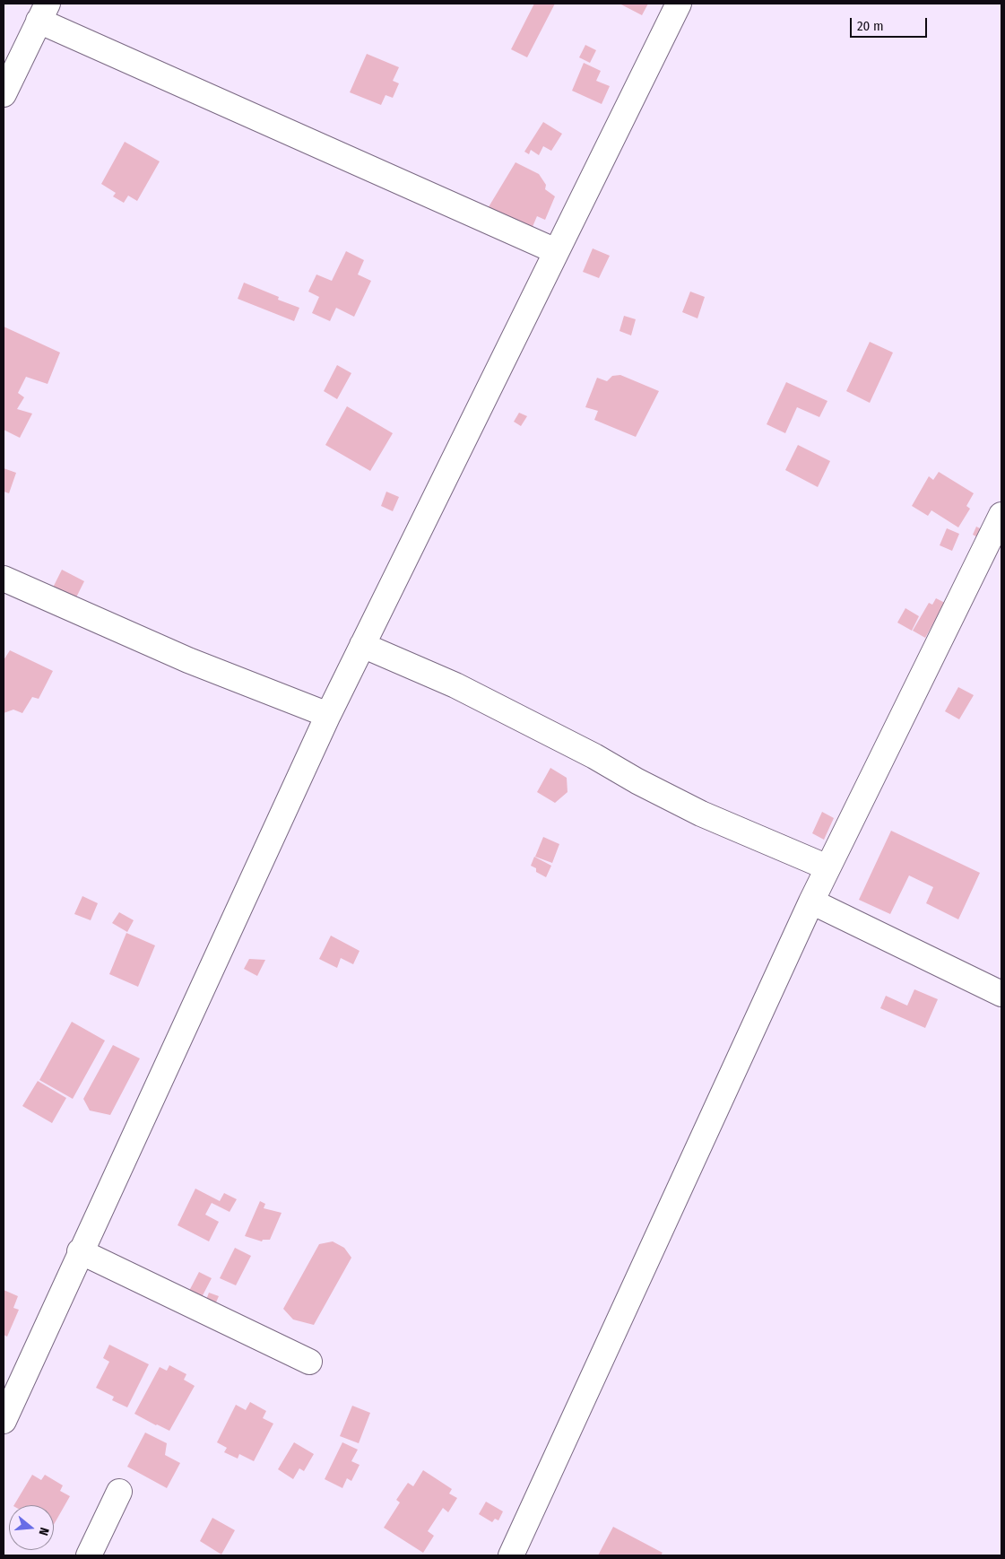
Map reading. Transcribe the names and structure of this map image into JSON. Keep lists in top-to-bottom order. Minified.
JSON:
{"scale_bar":"20 m","north":"right"}
